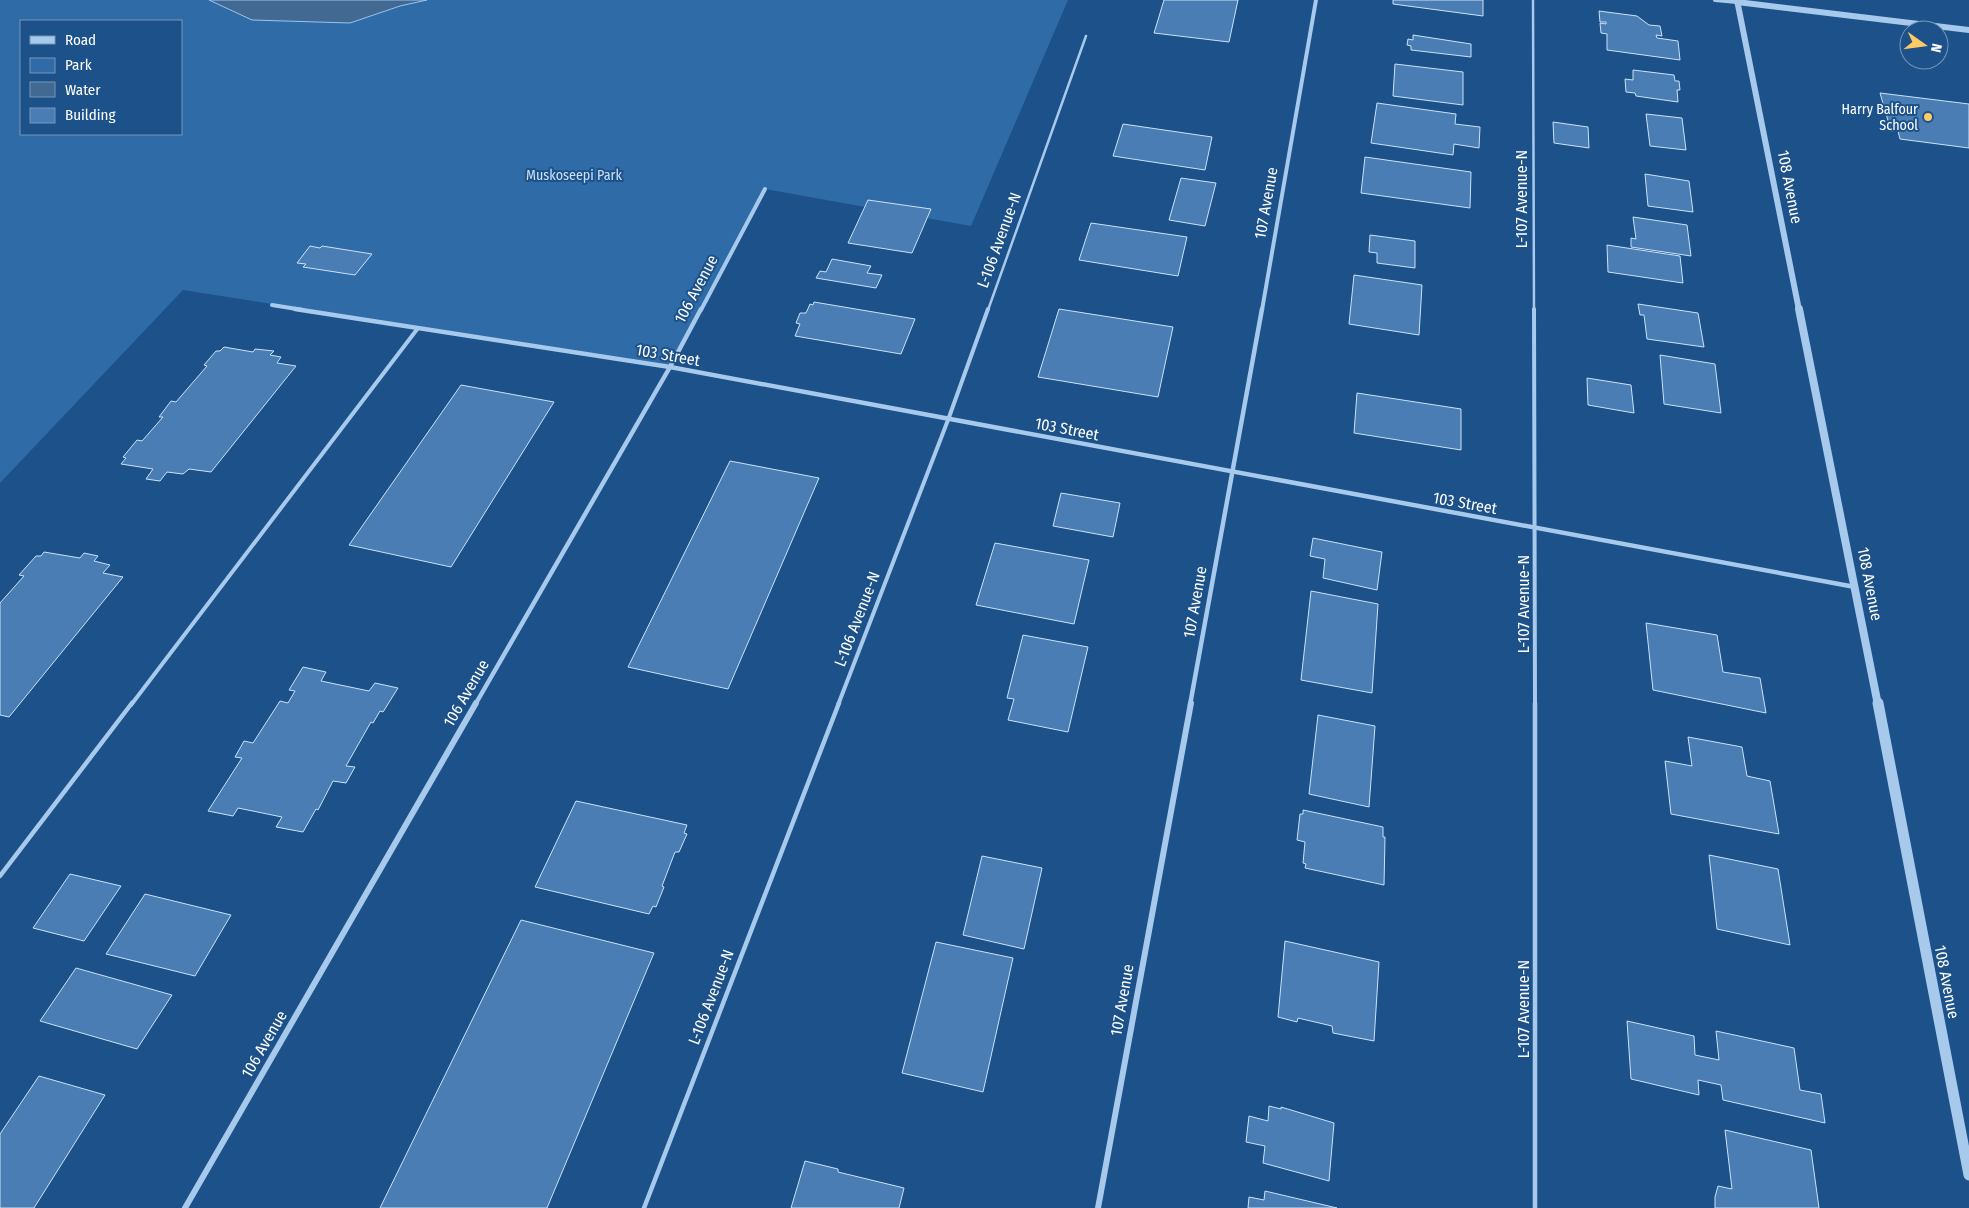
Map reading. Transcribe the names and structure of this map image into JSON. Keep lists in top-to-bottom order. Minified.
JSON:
{"streets":{"street":["108 Avenue","107 Avenue","106 Avenue","103 Street"],"lane":["L-107 Avenue-N","L-106 Avenue-N"]},"crossings":[["108 Avenue","103 Street"],["L-107 Avenue-N","103 Street"],["107 Avenue","103 Street"],["L-106 Avenue-N","103 Street"],["106 Avenue","103 Street"]],"parks":["Muskoseepi Park"],"places":["Harry Balfour School"],"legend":["Road","Park","Water","Building"],"north":"right"}
